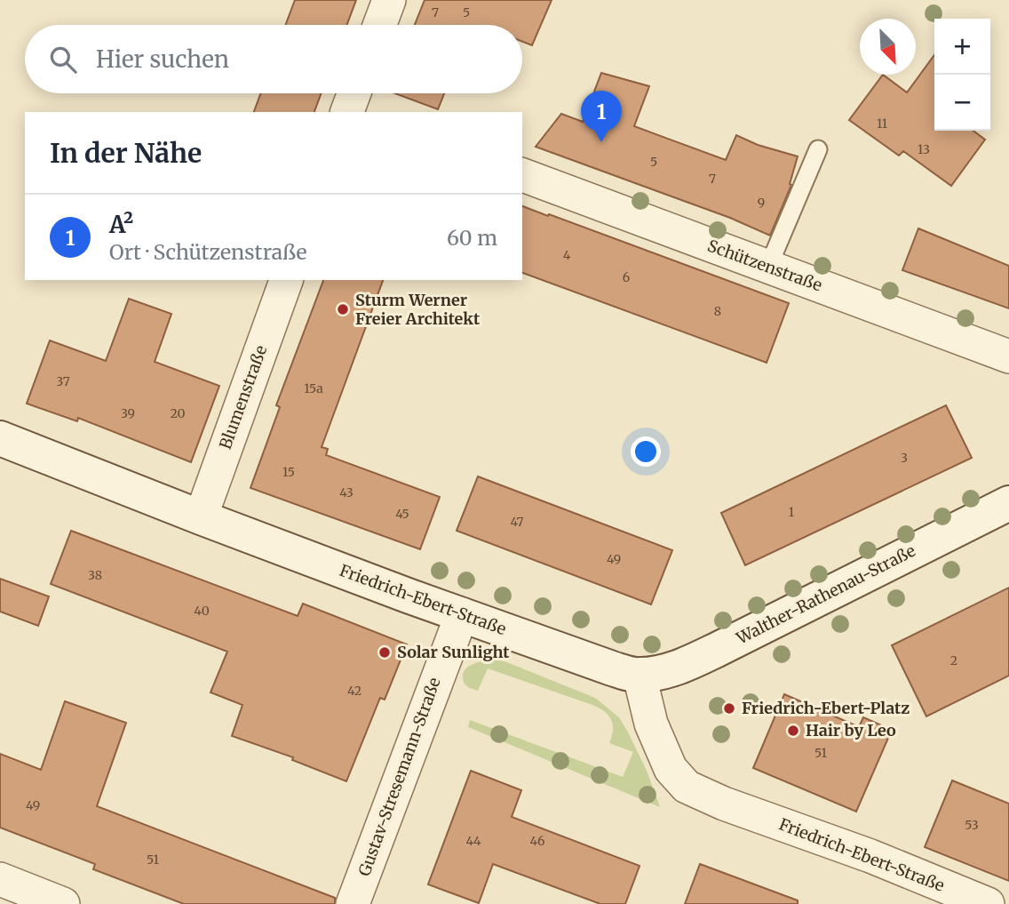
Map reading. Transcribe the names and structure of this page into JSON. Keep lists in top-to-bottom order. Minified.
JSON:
{"streets":{"main road":["Walther-Rathenau-Straße","Friedrich-Ebert-Straße"],"street":["Schützenstraße","Blumenstraße","Gustav-Stresemann-Straße"]},"crossings":[["Blumenstraße","Friedrich-Ebert-Straße"],["Walther-Rathenau-Straße","Friedrich-Ebert-Straße"],["Friedrich-Ebert-Straße","Gustav-Stresemann-Straße"]],"places":["Sturm Werner Freier Architekt","Solar Sunlight","Friedrich-Ebert-Platz","Hair by Leo"],"house_numbers":["7","5","11","13","5","7","9","4","6","8","37","15a","39","20","3","15","43","1","45","47","49","38","40","2","42","51","49","53","44","46","51"],"north":"bottom right","page":{"map_buttons":["+","−"],"search":"Hier suchen","pins":"1","heading":"In der Nähe","list":[{"mark":"1","name":"A²","note":"Ort · Schützenstraße","value":"60 m"}]}}
